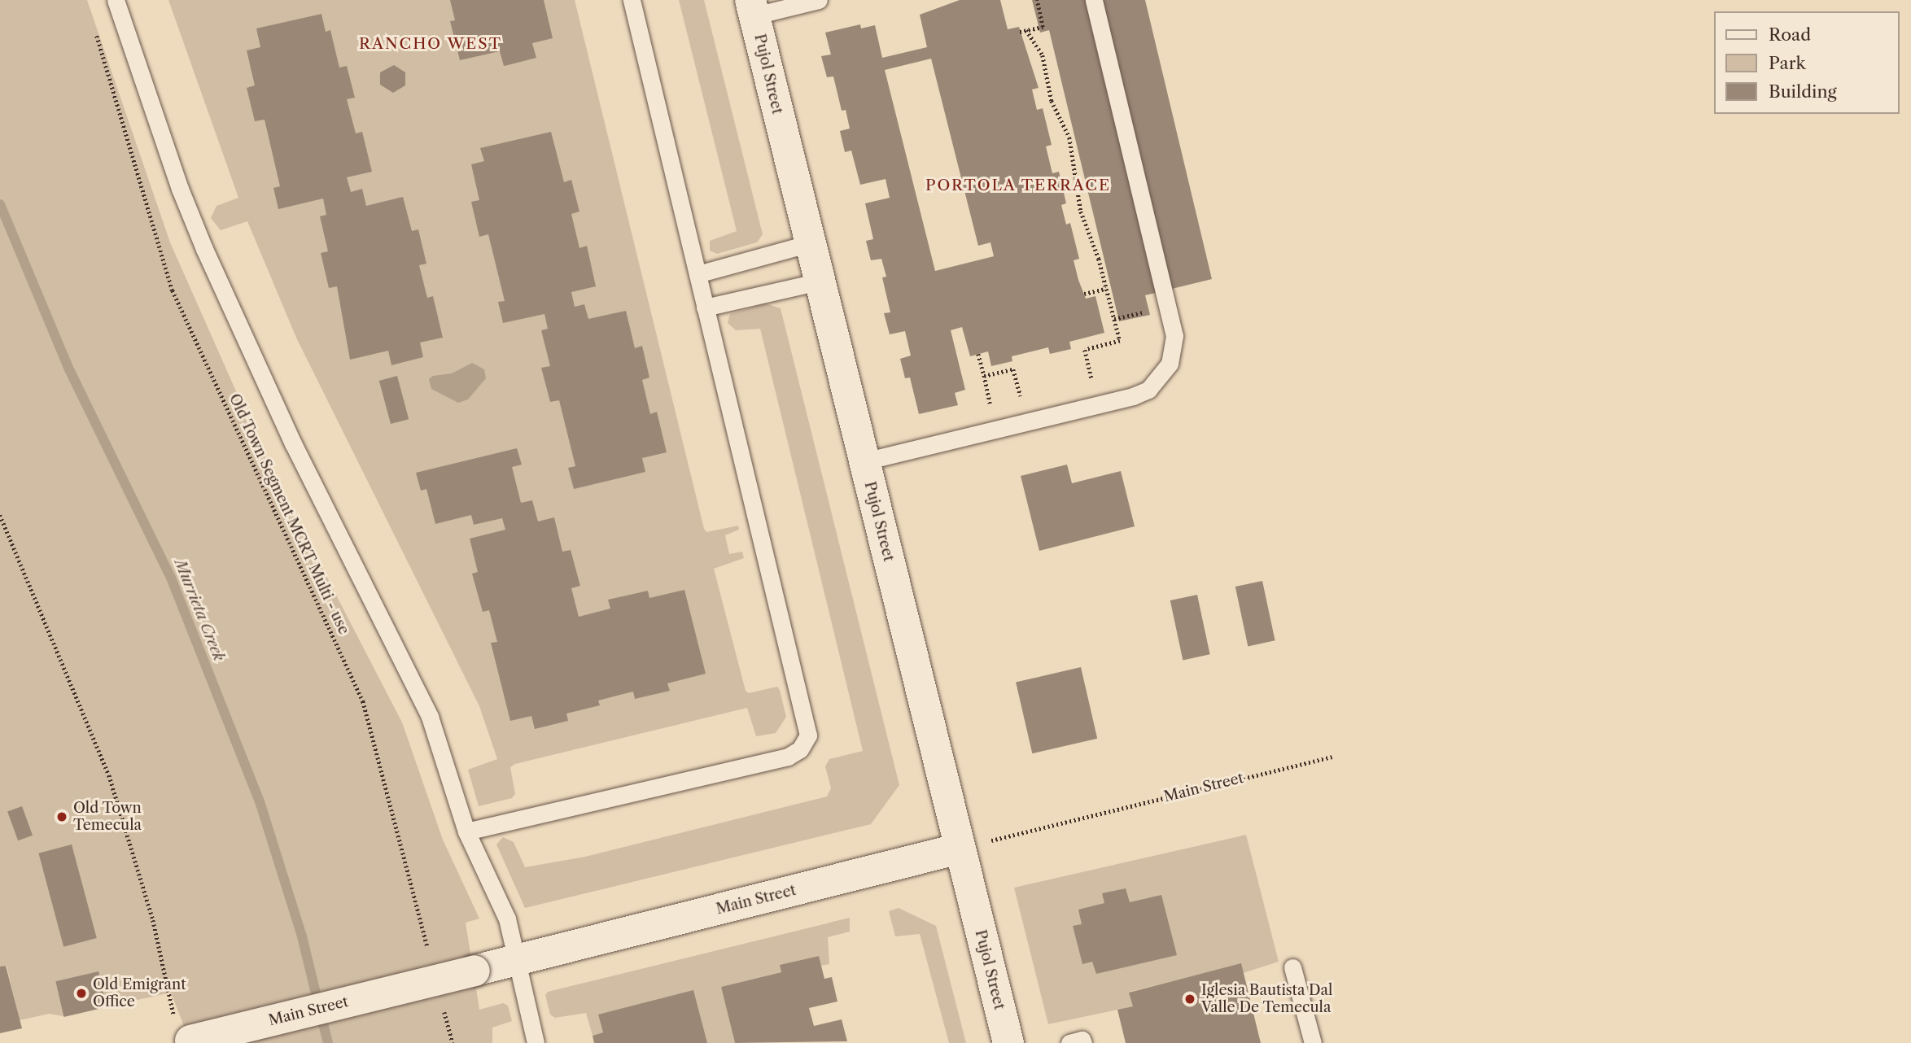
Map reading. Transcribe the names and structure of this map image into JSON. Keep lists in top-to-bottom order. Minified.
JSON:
{"streets":{"street":["Pujol Street","Main Street"],"path":["Old Town Segment MCRT Multi - use"]},"crossings":[["Pujol Street","Main Street"]],"districts":["RANCHO WEST","PORTOLA TERRACE"],"water":["Murrieta Creek"],"places":["Old Town Temecula","Old Emigrant Office","Iglesia Bautista Dal Valle De Temecula"],"legend":["Road","Park","Building"]}
